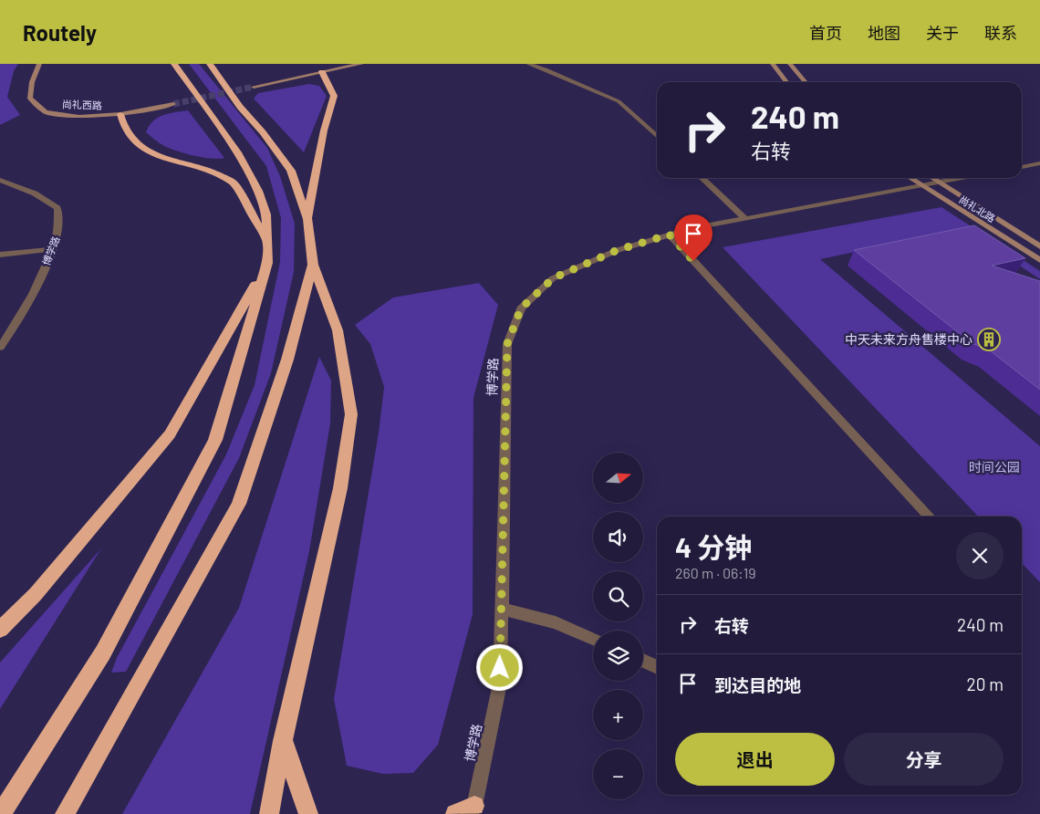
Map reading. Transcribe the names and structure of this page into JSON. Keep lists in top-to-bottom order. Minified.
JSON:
{"streets":{"street":["尚礼西路","尚礼北路","博学路"]},"crossings":[["尚礼北路","博学路"]],"parks":["时间公园"],"places":{"building":["中天未来方舟售楼中心"]},"north":"right","page":{"header":"Routely","nav":["首页","地图","关于","联系"],"turn":["240 m","右转"],"map_buttons":["+","−"],"heading":["4 分钟","260 m · 06:19"],"list":[{"name":"右转","value":"240 m"},{"name":"到达目的地","value":"20 m"}],"buttons":["退出","分享"]}}
